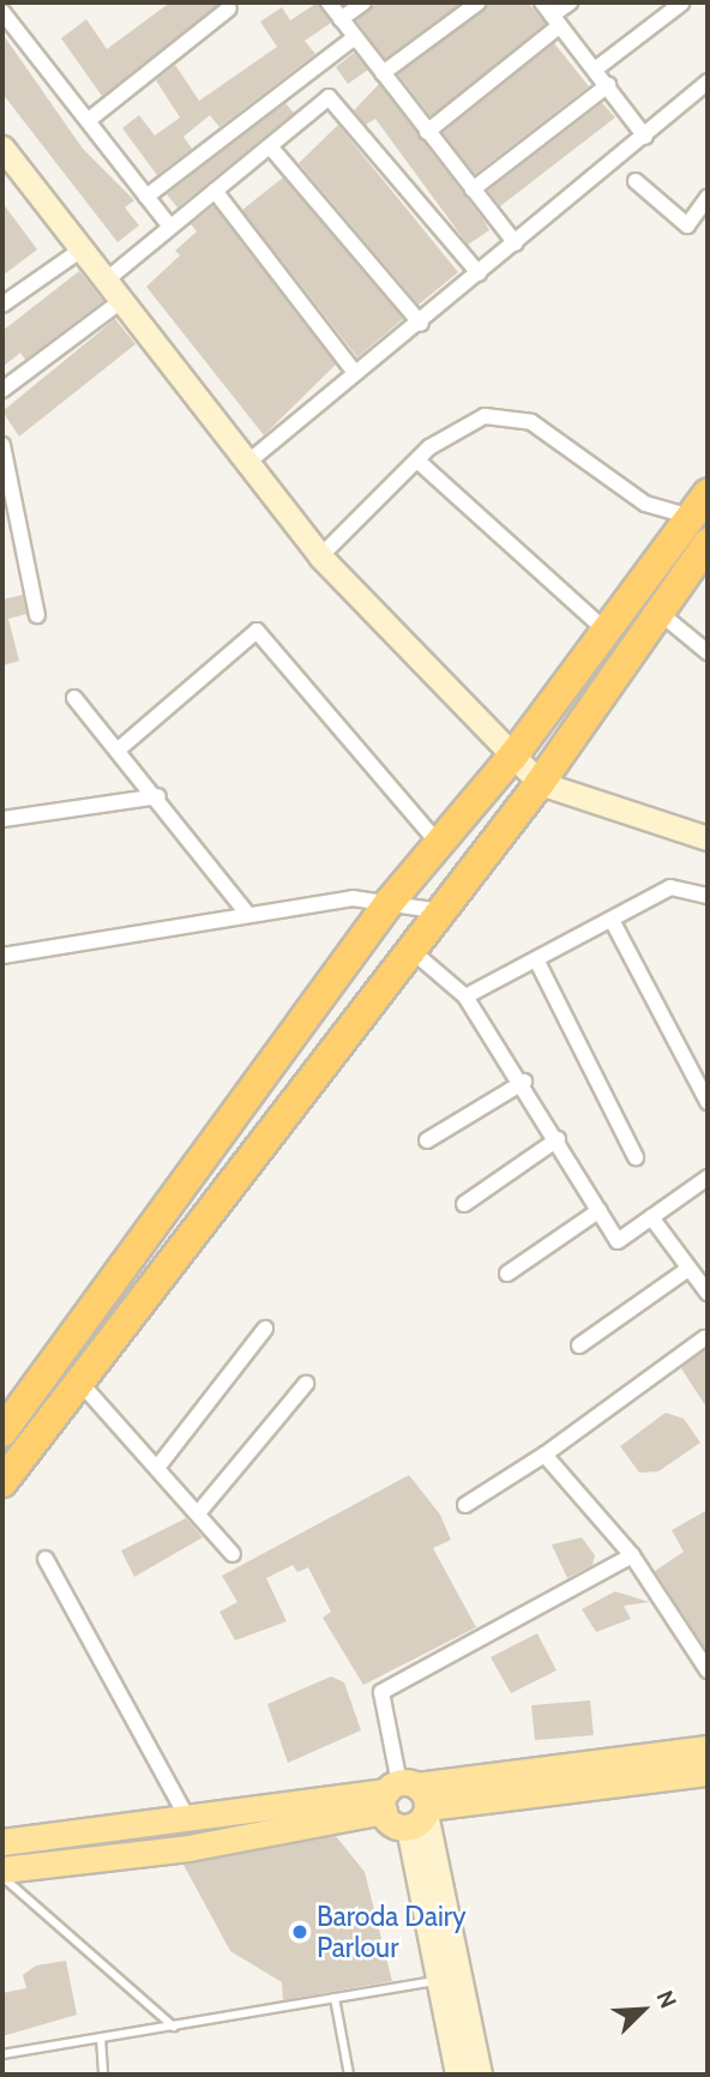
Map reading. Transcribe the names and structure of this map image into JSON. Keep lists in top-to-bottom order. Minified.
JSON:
{"places":["Baroda Dairy Parlour"],"north":"top right"}
